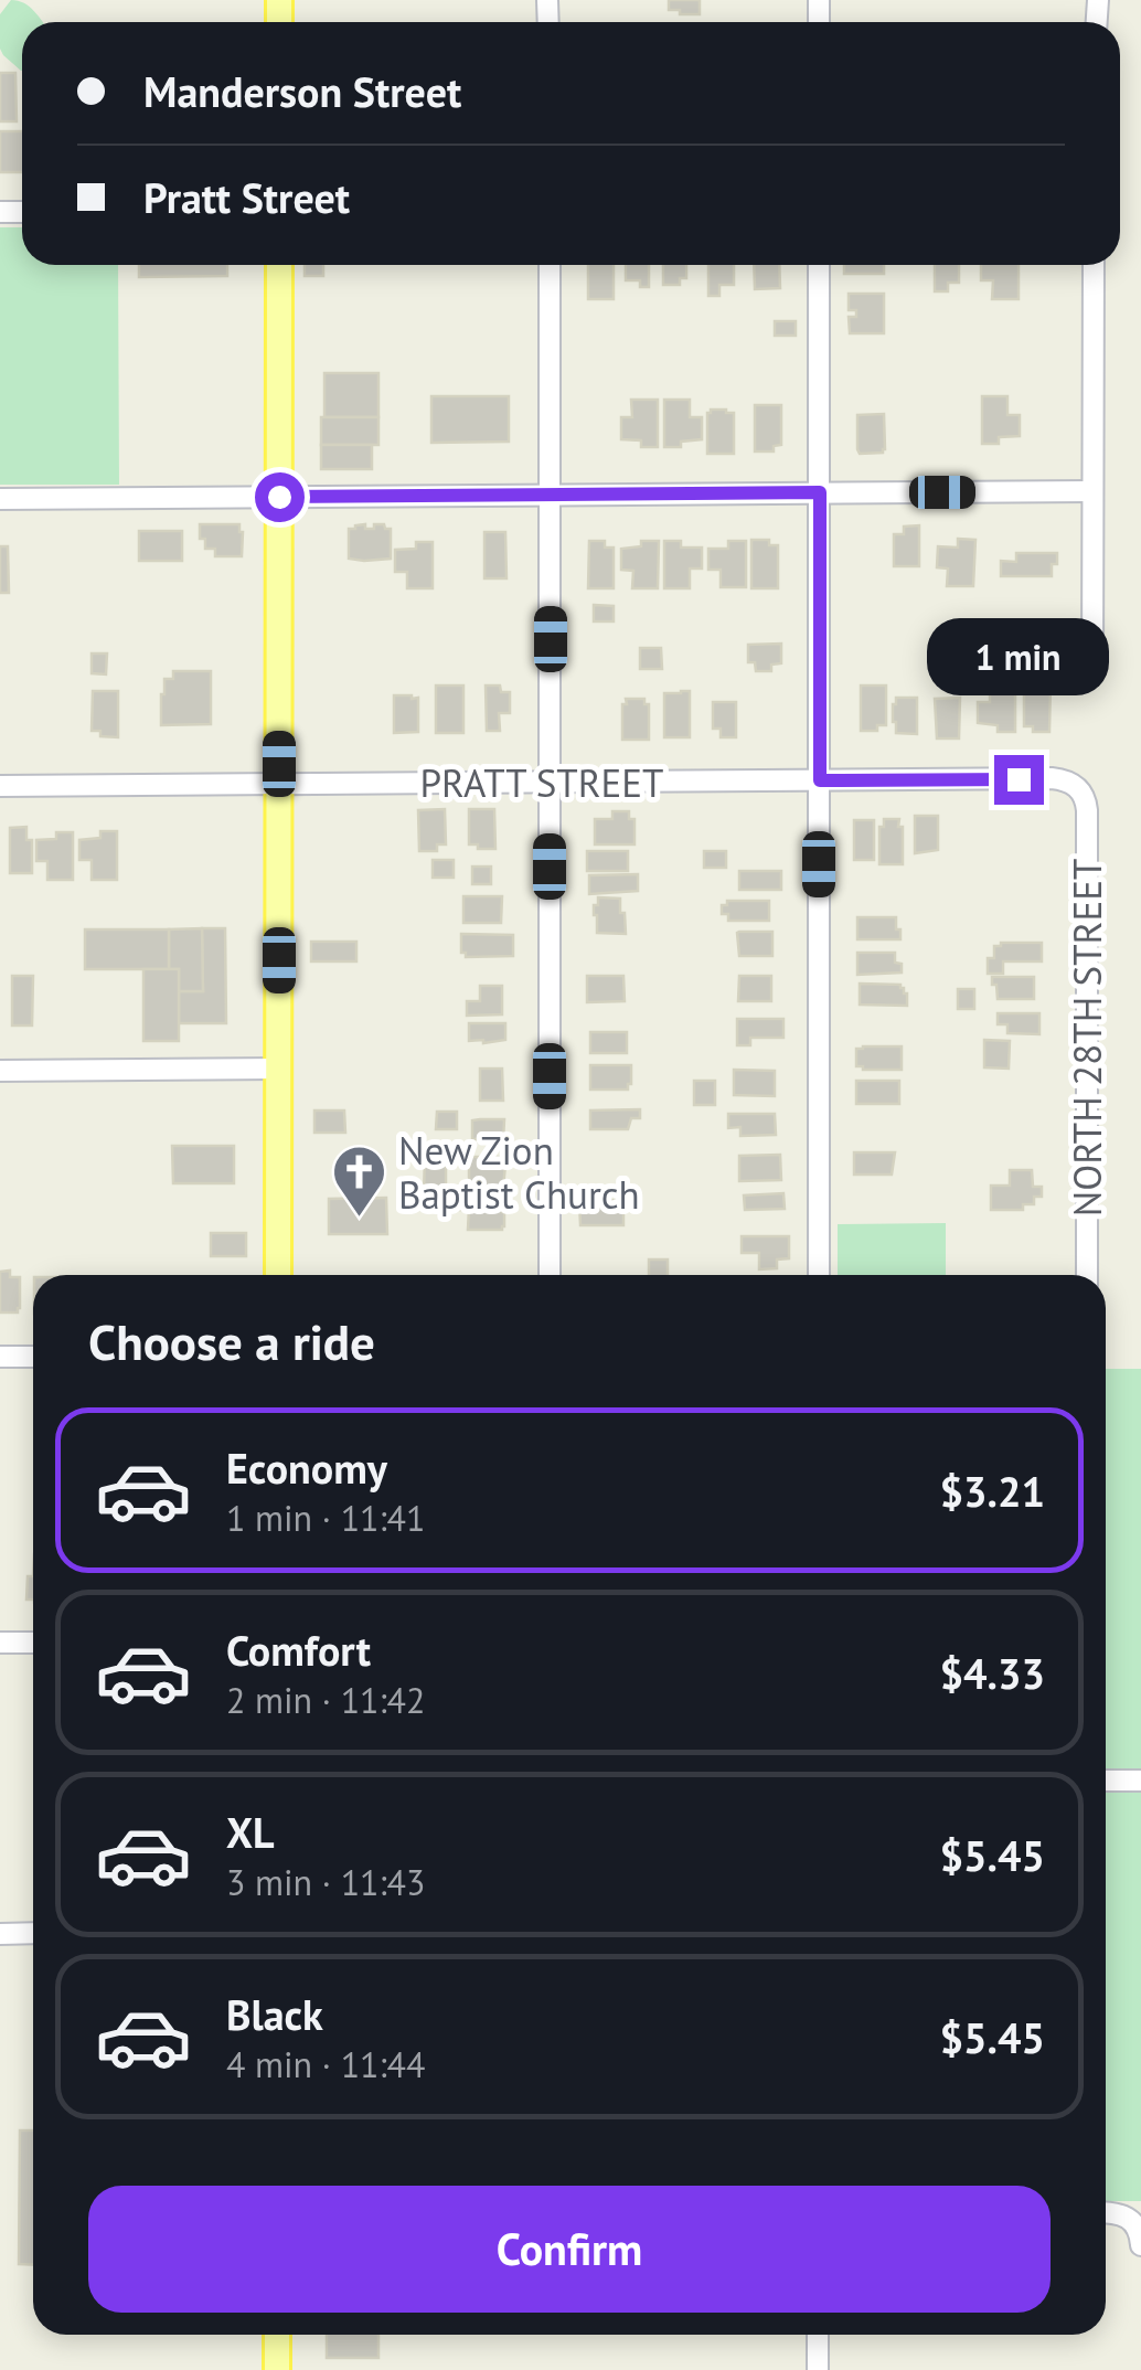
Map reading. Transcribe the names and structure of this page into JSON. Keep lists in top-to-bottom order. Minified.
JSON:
{"streets":{"street":["PRATT STREET","NORTH 28TH STREET"]},"crossings":[["PRATT STREET","NORTH 28TH STREET"]],"places":{"church":["New Zion Baptist Church"]},"page":{"banner":["Manderson Street","Pratt Street"],"bubble":"1 min","heading":"Choose a ride","list":[{"name":"Economy","note":"1 min · 11:41","value":"$3.21"},{"name":"Comfort","note":"2 min · 11:42","value":"$4.33"},{"name":"XL","note":"3 min · 11:43","value":"$5.45"},{"name":"Black","note":"4 min · 11:44","value":"$5.45"}],"buttons":"Confirm"}}
